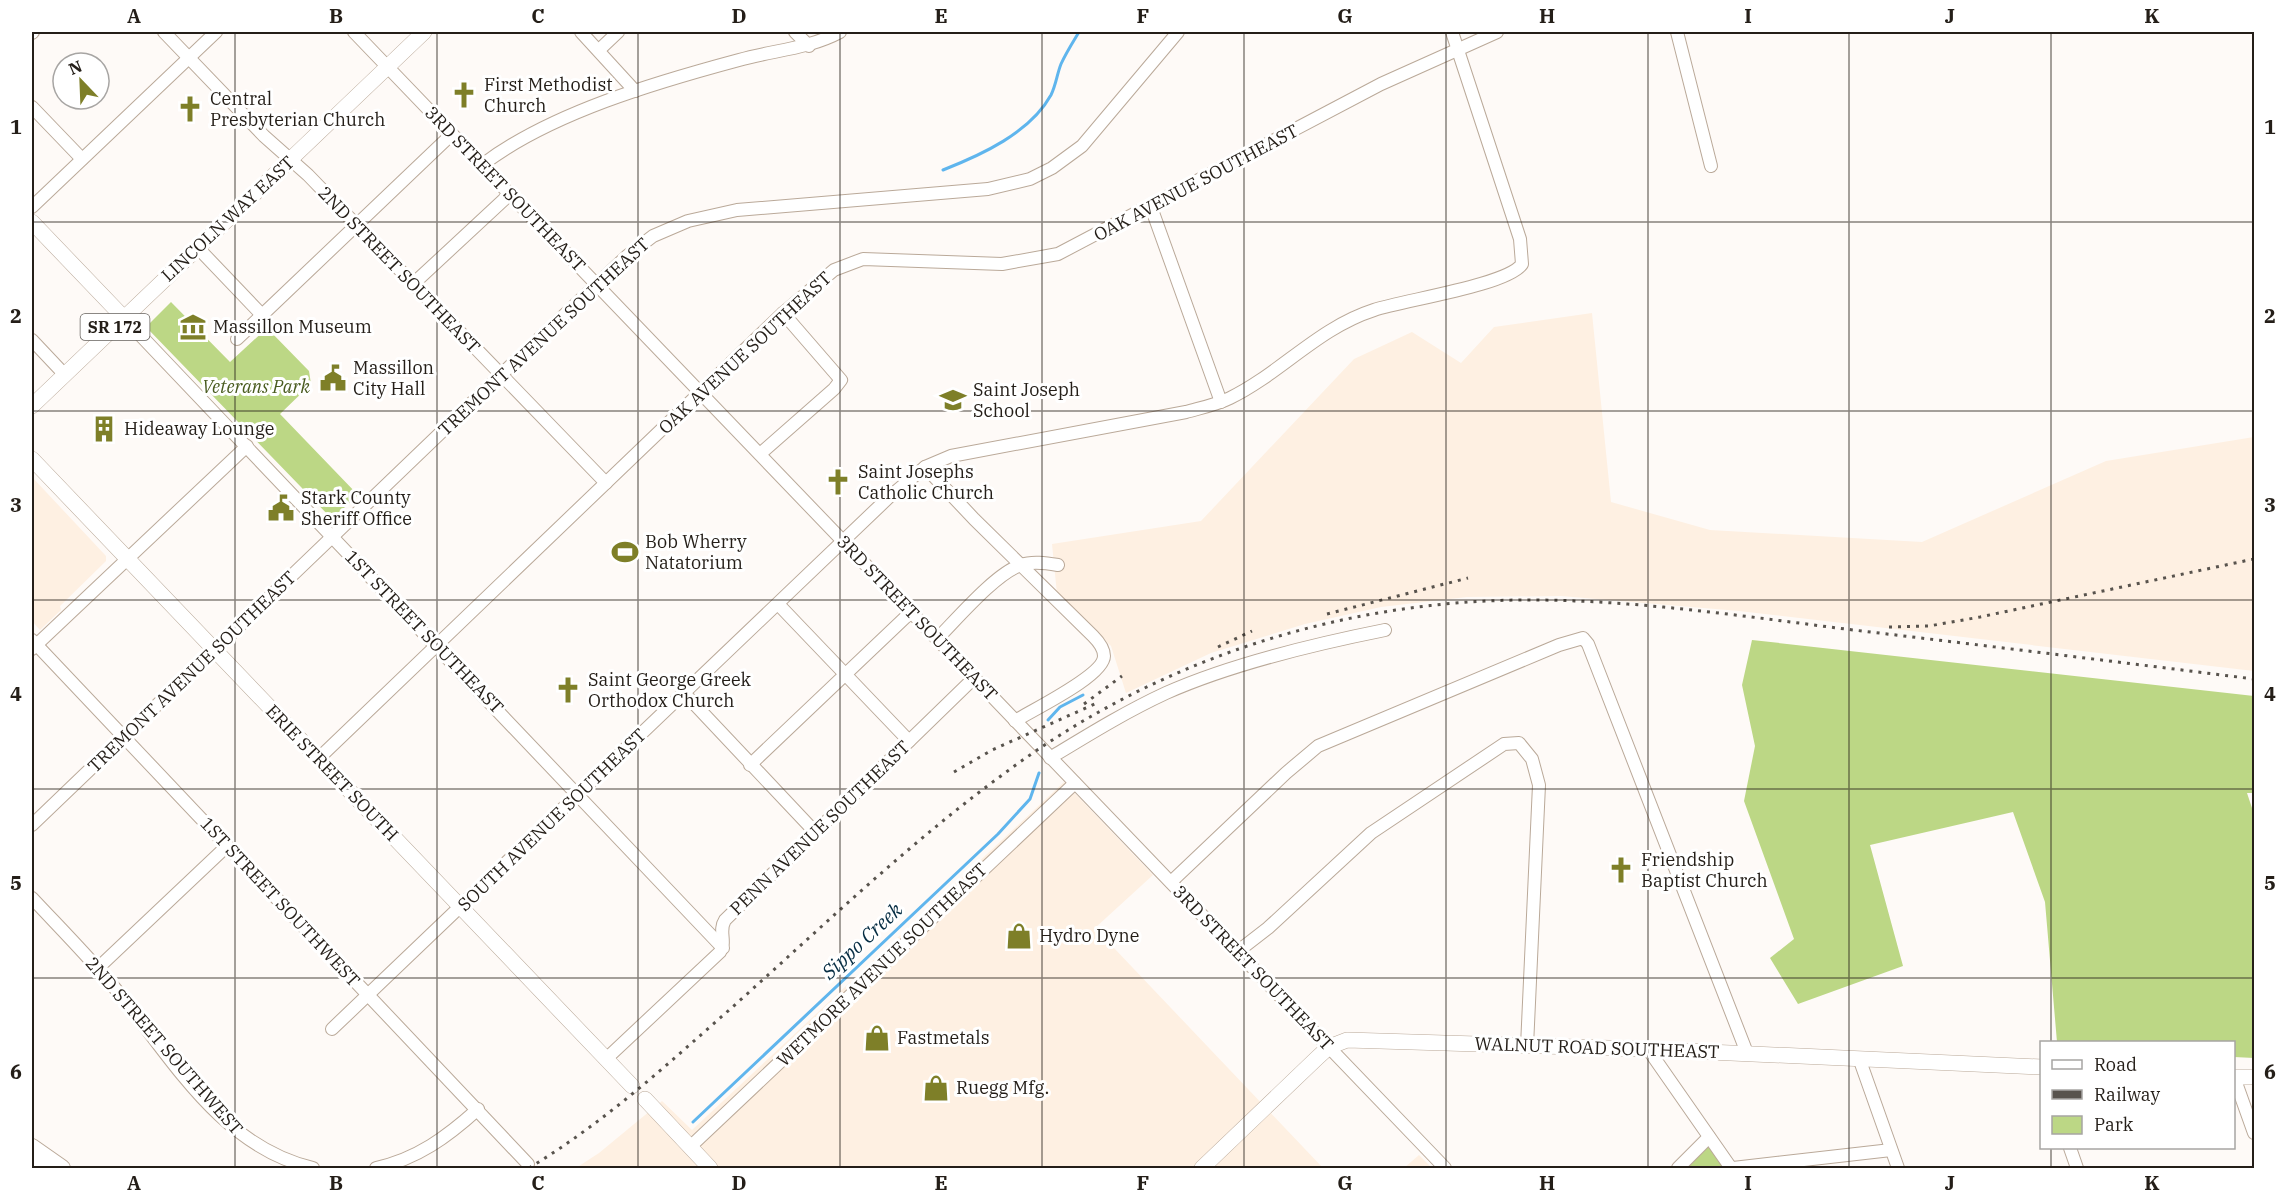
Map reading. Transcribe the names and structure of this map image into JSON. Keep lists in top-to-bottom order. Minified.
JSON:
{"streets":{"main road":["LINCOLN WAY EAST","SR 172","ERIE STREET SOUTH","WALNUT ROAD SOUTHEAST"],"street":["OAK AVENUE SOUTHEAST","3RD STREET SOUTHEAST","2ND STREET SOUTHEAST","TREMONT AVENUE SOUTHEAST","1ST STREET SOUTHEAST","SOUTH AVENUE SOUTHEAST","PENN AVENUE SOUTHEAST","1ST STREET SOUTHWEST","WETMORE AVENUE SOUTHEAST","2ND STREET SOUTHWEST"]},"crossings":[["OAK AVENUE SOUTHEAST","3RD STREET SOUTHEAST"],["OAK AVENUE SOUTHEAST","2ND STREET SOUTHEAST"],["OAK AVENUE SOUTHEAST","1ST STREET SOUTHEAST"],["OAK AVENUE SOUTHEAST","ERIE STREET SOUTH"],["OAK AVENUE SOUTHEAST","SOUTH AVENUE SOUTHEAST"],["3RD STREET SOUTHEAST","LINCOLN WAY EAST"],["3RD STREET SOUTHEAST","TREMONT AVENUE SOUTHEAST"],["3RD STREET SOUTHEAST","SOUTH AVENUE SOUTHEAST"],["3RD STREET SOUTHEAST","PENN AVENUE SOUTHEAST"],["3RD STREET SOUTHEAST","WETMORE AVENUE SOUTHEAST"],["3RD STREET SOUTHEAST","WALNUT ROAD SOUTHEAST"],["LINCOLN WAY EAST","2ND STREET SOUTHEAST"],["LINCOLN WAY EAST","1ST STREET SOUTHEAST"],["2ND STREET SOUTHEAST","TREMONT AVENUE SOUTHEAST"],["TREMONT AVENUE SOUTHEAST","1ST STREET SOUTHEAST"],["TREMONT AVENUE SOUTHEAST","ERIE STREET SOUTH"],["TREMONT AVENUE SOUTHEAST","1ST STREET SOUTHWEST"],["1ST STREET SOUTHEAST","SOUTH AVENUE SOUTHEAST"],["1ST STREET SOUTHEAST","PENN AVENUE SOUTHEAST"],["ERIE STREET SOUTH","SOUTH AVENUE SOUTHEAST"],["SOUTH AVENUE SOUTHEAST","1ST STREET SOUTHWEST"]],"water":["Sippo Creek"],"parks":["Veterans Park"],"places":{"church":["First Methodist Church","Central Presbyterian Church","Saint Josephs Catholic Church","Saint George Greek Orthodox Church","Friendship Baptist Church"],"museum":["Massillon Museum"],"public building":["Massillon City Hall","Stark County Sheriff Office"],"school or university":["Saint Joseph School"],"building":["Hideaway Lounge"],"sports":["Bob Wherry Natatorium"],"shop":["Hydro Dyne","Fastmetals","Ruegg Mfg."]},"legend":["Road","Railway","Park"],"north":"top left","grid":{"columns":["A","B","C","D","E","F","G","H","I","J","K"],"rows":["1","2","3","4","5","6"]}}
